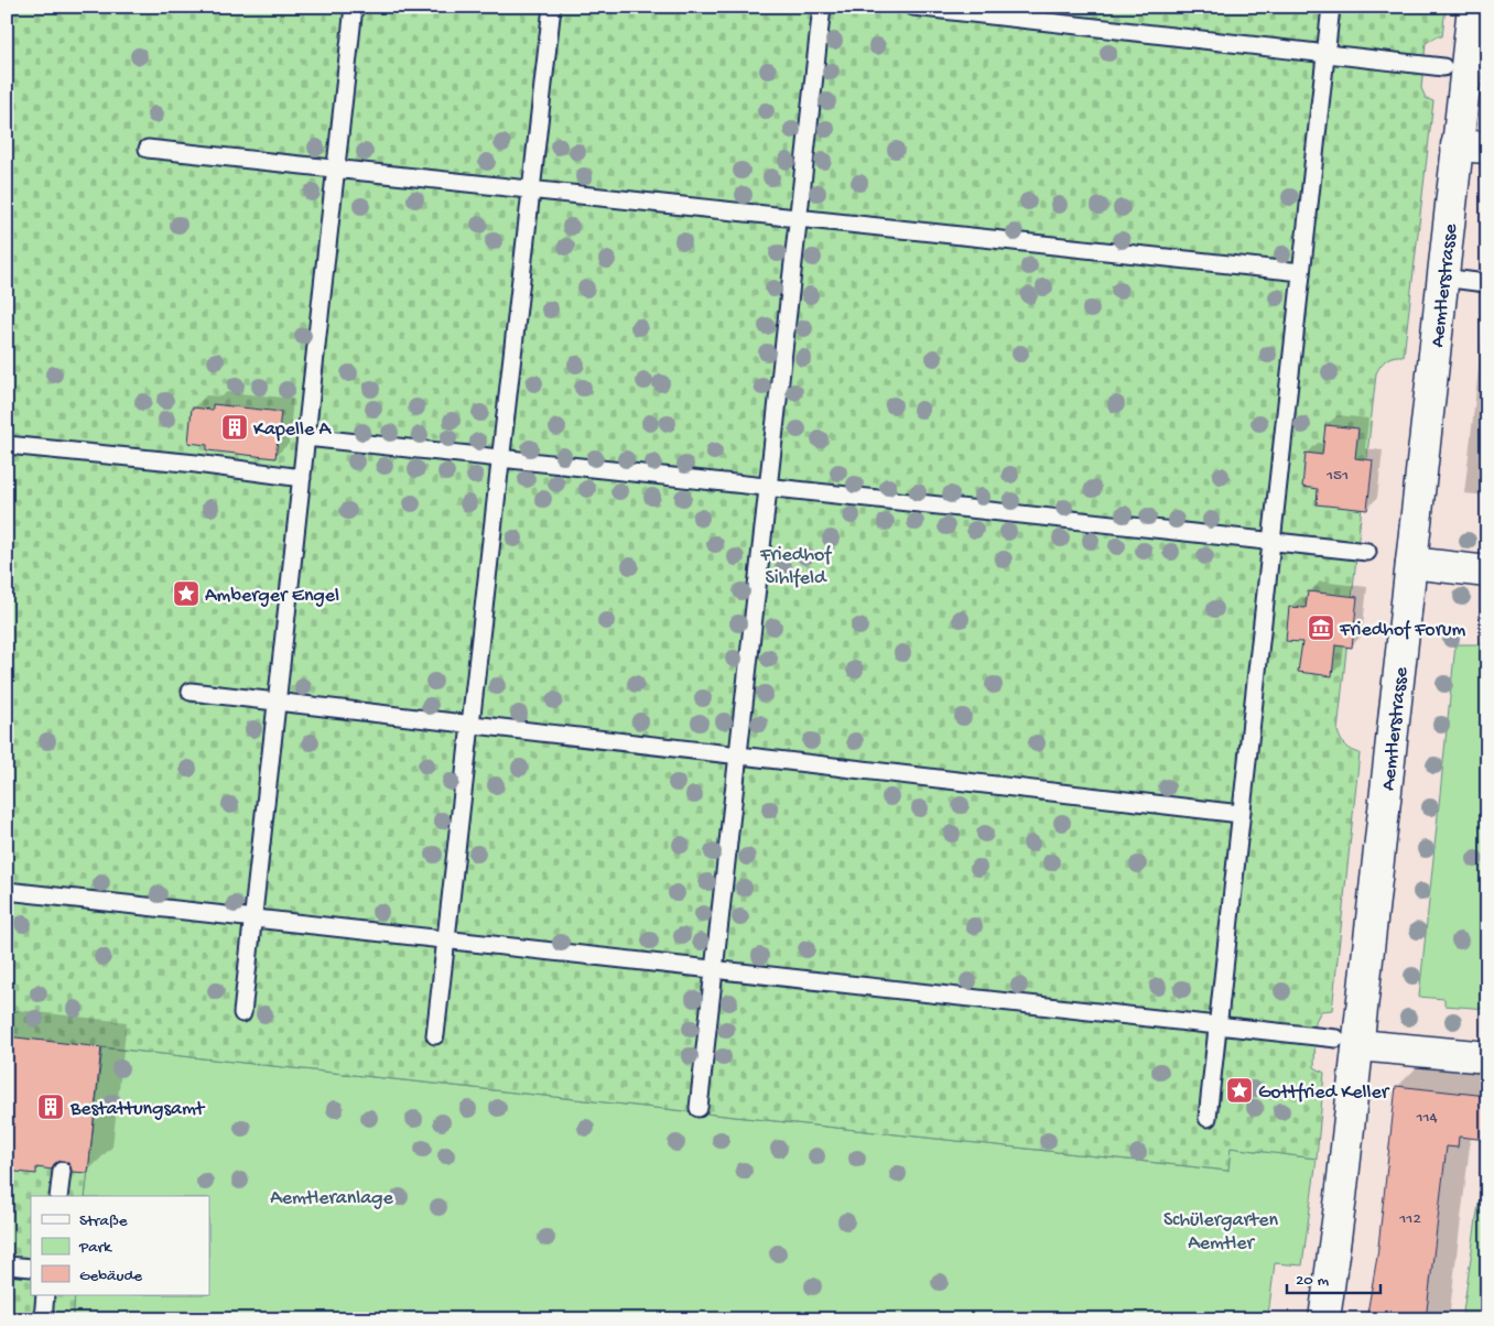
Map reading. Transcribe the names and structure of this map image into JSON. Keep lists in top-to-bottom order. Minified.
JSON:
{"streets":{"street":["Aemtlerstrasse"]},"parks":["Friedhof Sihlfeld","Aemtleranlage","Schülergarten Aemtler"],"places":{"building":["Kapelle A","Bestattungsamt"],"place":["Amberger Engel","Gottfried Keller"],"museum":["Friedhof Forum"]},"house_numbers":["151","114","112"],"legend":["Straße","Park","Gebäude"],"scale_bar":"20 m"}
